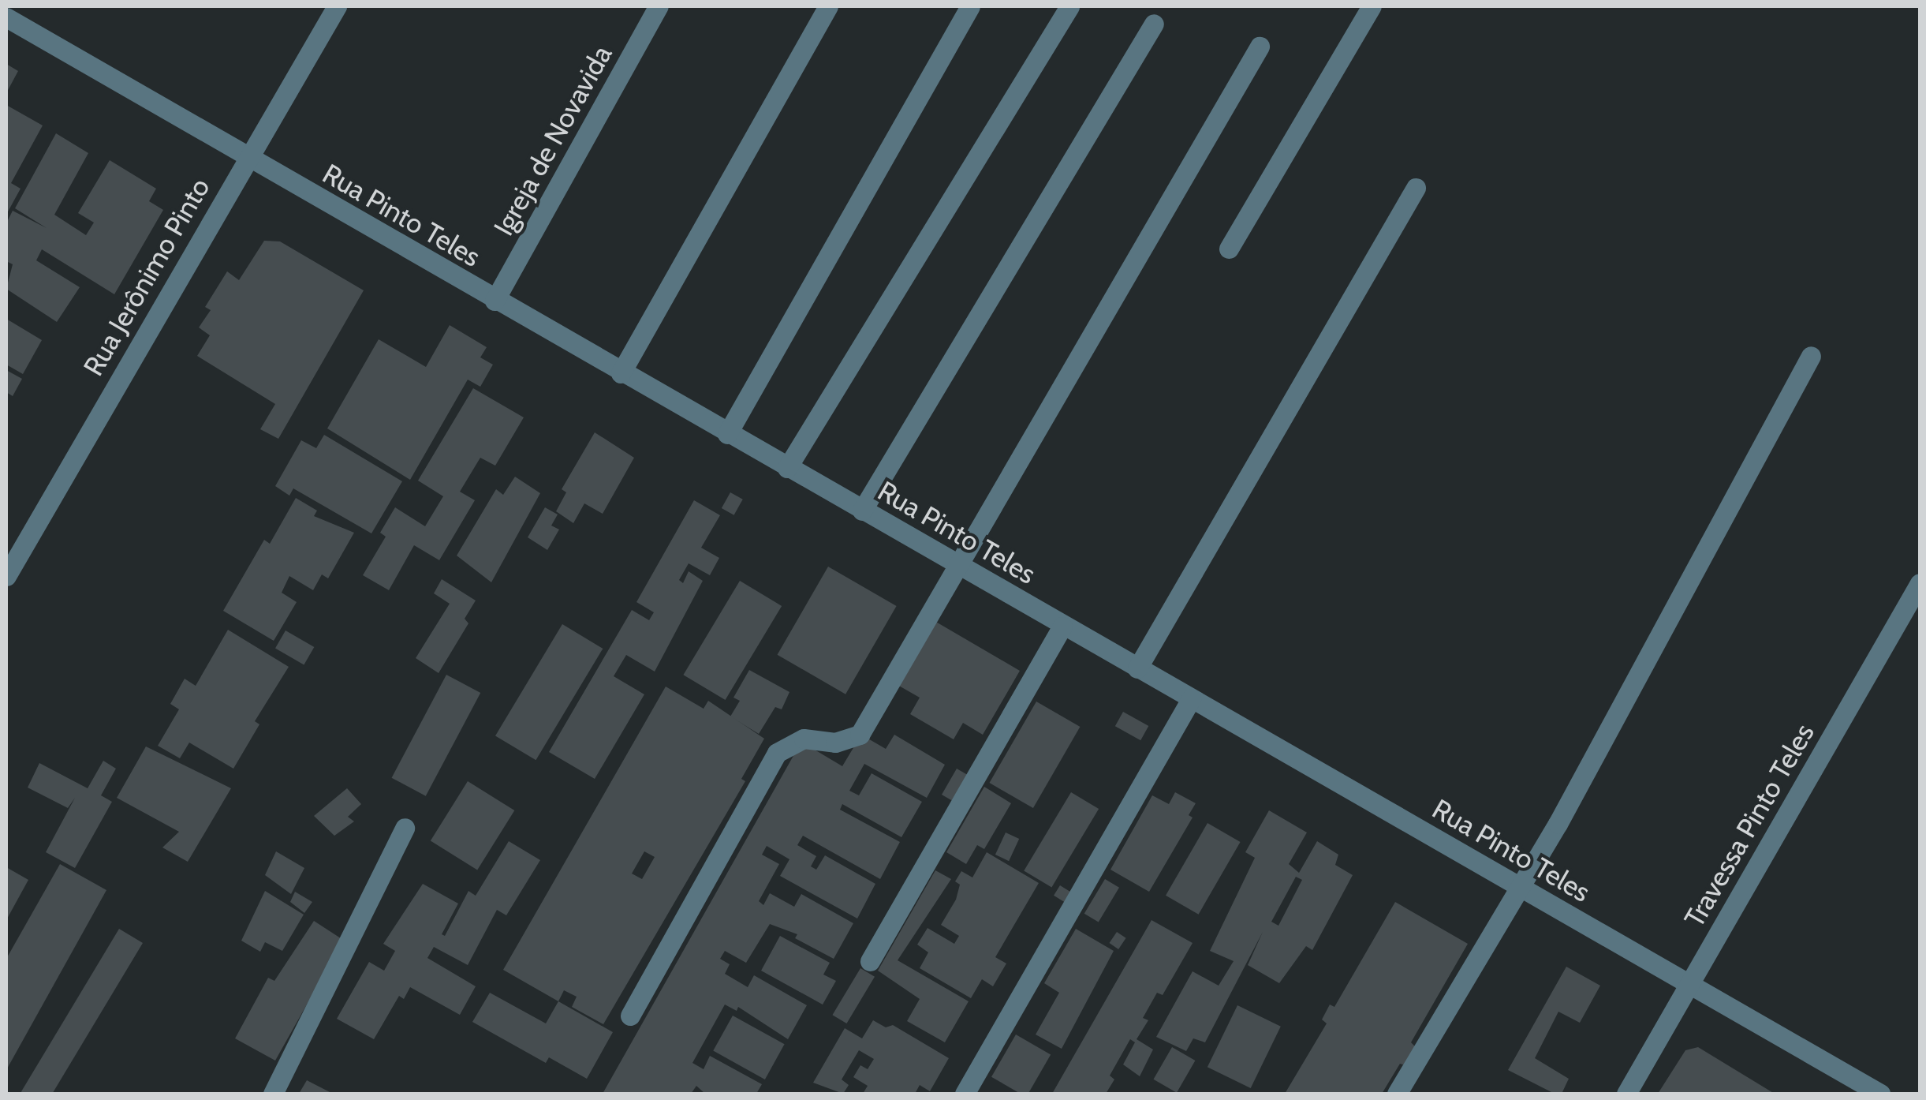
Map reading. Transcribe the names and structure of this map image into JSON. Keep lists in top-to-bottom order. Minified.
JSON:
{"streets":{"street":["Igreja de Novavida","Rua Pinto Teles","Rua Jerônimo Pinto","Travessa Pinto Teles"]},"crossings":[["Igreja de Novavida","Rua Pinto Teles"],["Rua Pinto Teles","Rua Jerônimo Pinto"],["Rua Pinto Teles","Travessa Pinto Teles"]]}
